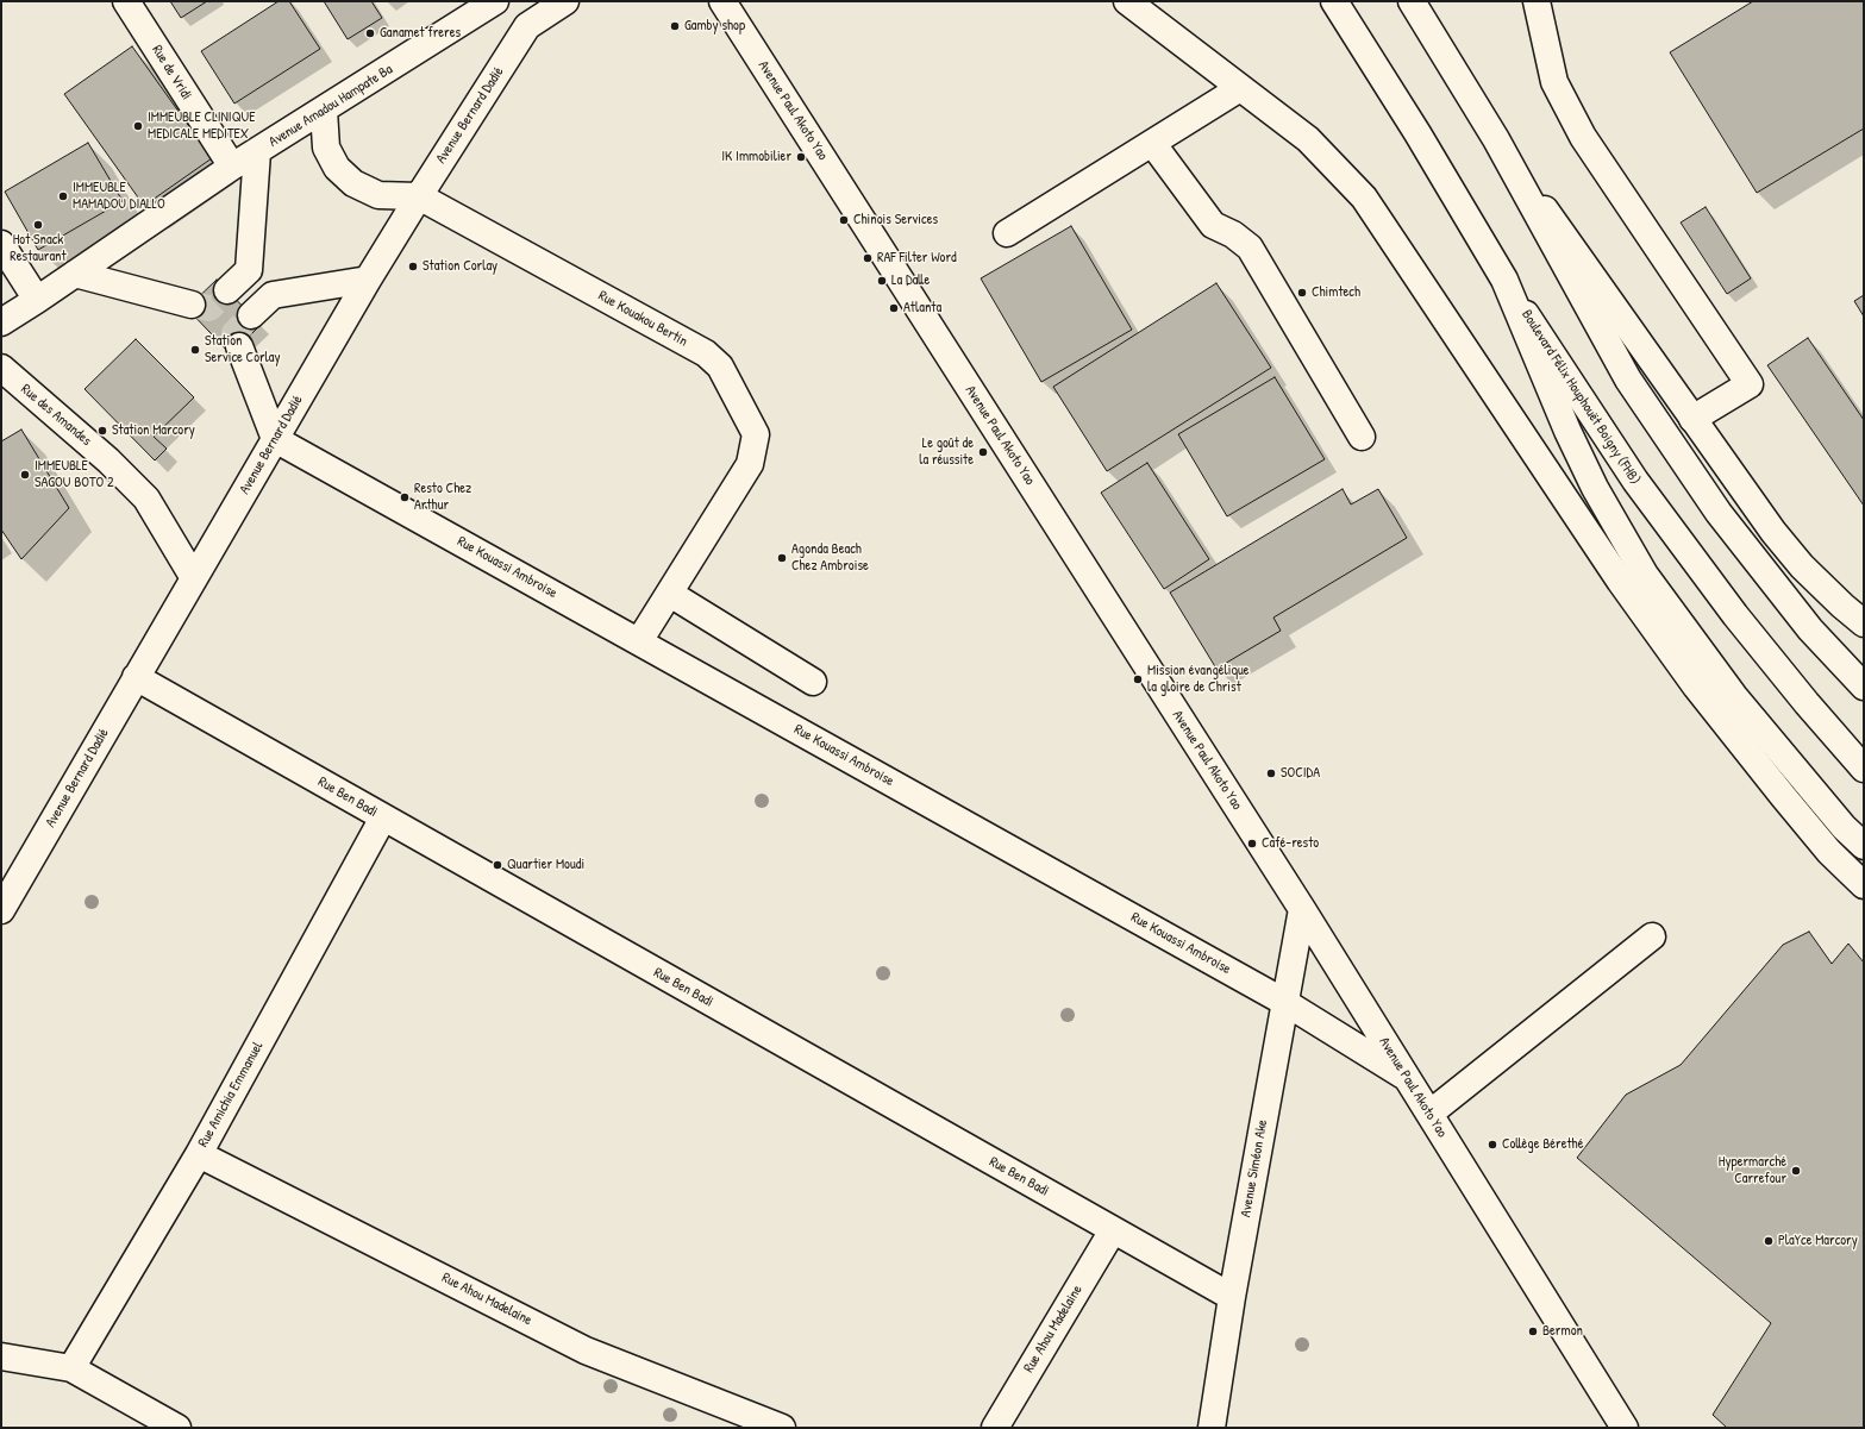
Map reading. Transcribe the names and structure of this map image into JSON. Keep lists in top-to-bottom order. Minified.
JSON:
{"streets":{"main road":["Rue de Vridi","Avenue Amadou Hampate Ba","Avenue Paul Akoto Yao","Avenue Bernard Dadié","Rue Kouakou Bertin","Boulevard Félix Houphouët Boigny (FHB)","Rue des Amandes","Rue Kouassi Ambroise","Rue Ben Badi","Rue Amichia Emmanuel","Avenue Siméon Ake","Rue Ahou Madelaine"]},"crossings":[["Rue de Vridi","Avenue Amadou Hampate Ba"],["Avenue Amadou Hampate Ba","Rue Kouakou Bertin"],["Avenue Paul Akoto Yao","Rue Kouassi Ambroise"],["Avenue Paul Akoto Yao","Avenue Siméon Ake"],["Avenue Bernard Dadié","Rue Kouakou Bertin"],["Avenue Bernard Dadié","Rue des Amandes"],["Avenue Bernard Dadié","Rue Kouassi Ambroise"],["Avenue Bernard Dadié","Rue Ben Badi"],["Rue Kouakou Bertin","Rue Kouassi Ambroise"],["Rue Kouassi Ambroise","Avenue Siméon Ake"],["Rue Ben Badi","Rue Amichia Emmanuel"],["Rue Ben Badi","Avenue Siméon Ake"],["Rue Ben Badi","Rue Ahou Madelaine"],["Rue Amichia Emmanuel","Rue Ahou Madelaine"]],"places":["Gamby shop","Ganamet freres","IMMEUBLE CLINIQUE MEDICALE MEDITEX","IK Immobilier","IMMEUBLE MAMADOU DIALLO","Chinois Services","Hot Snack Restaurant","RAF Filter Word","Station Corlay","La Dalle","Chimtech","Atlanta","Station Service Corlay","Station Marcory","Le goût de la réussite","IMMEUBLE SAGOU BOTO 2","Resto Chez Arthur","Agonda Beach Chez Ambroise","Mission évangélique la gloire de Christ","SOCIDA","Café-resto","Quartier Moudi","Collège Bérethé","Hypermarché Carrefour","PlaYce Marcory","Bermon"]}
